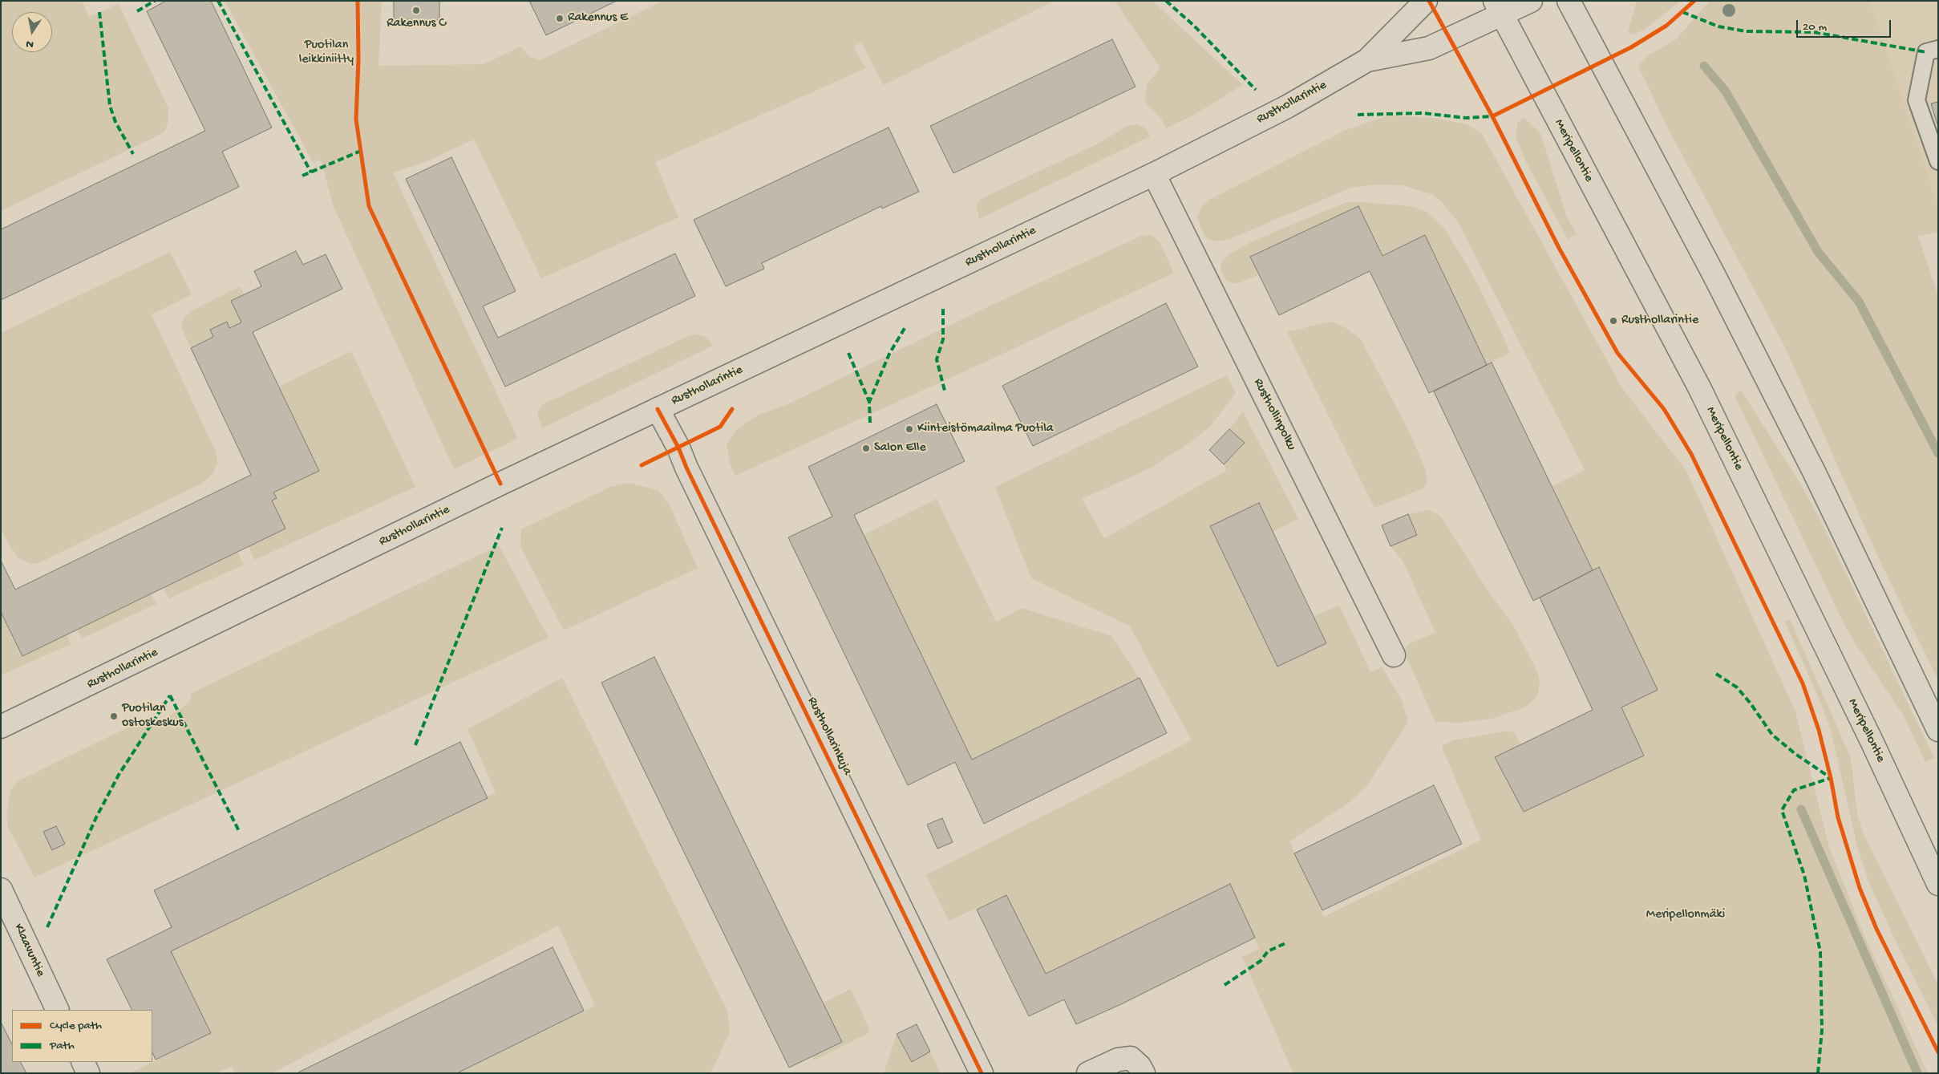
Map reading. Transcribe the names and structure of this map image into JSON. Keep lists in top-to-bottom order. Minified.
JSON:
{"streets":{"main road":["Rusthollarintie","Meripellontie","Rusthollinpolku","Rusthollarinkuja","Klaavuntie"]},"crossings":[["Rusthollarintie","Meripellontie"],["Rusthollarintie","Rusthollinpolku"],["Rusthollarintie","Rusthollarinkuja"]],"parks":["Puotilan leikkiniitty","Meripellonmäki"],"places":["Rakennus C","Rakennus E","Rusthollarintie","Kiinteistömaailma Puotila","Salon Elle","Puotilan ostoskeskus"],"legend":["Cycle path","Path"],"scale_bar":"20 m","north":"bottom"}
